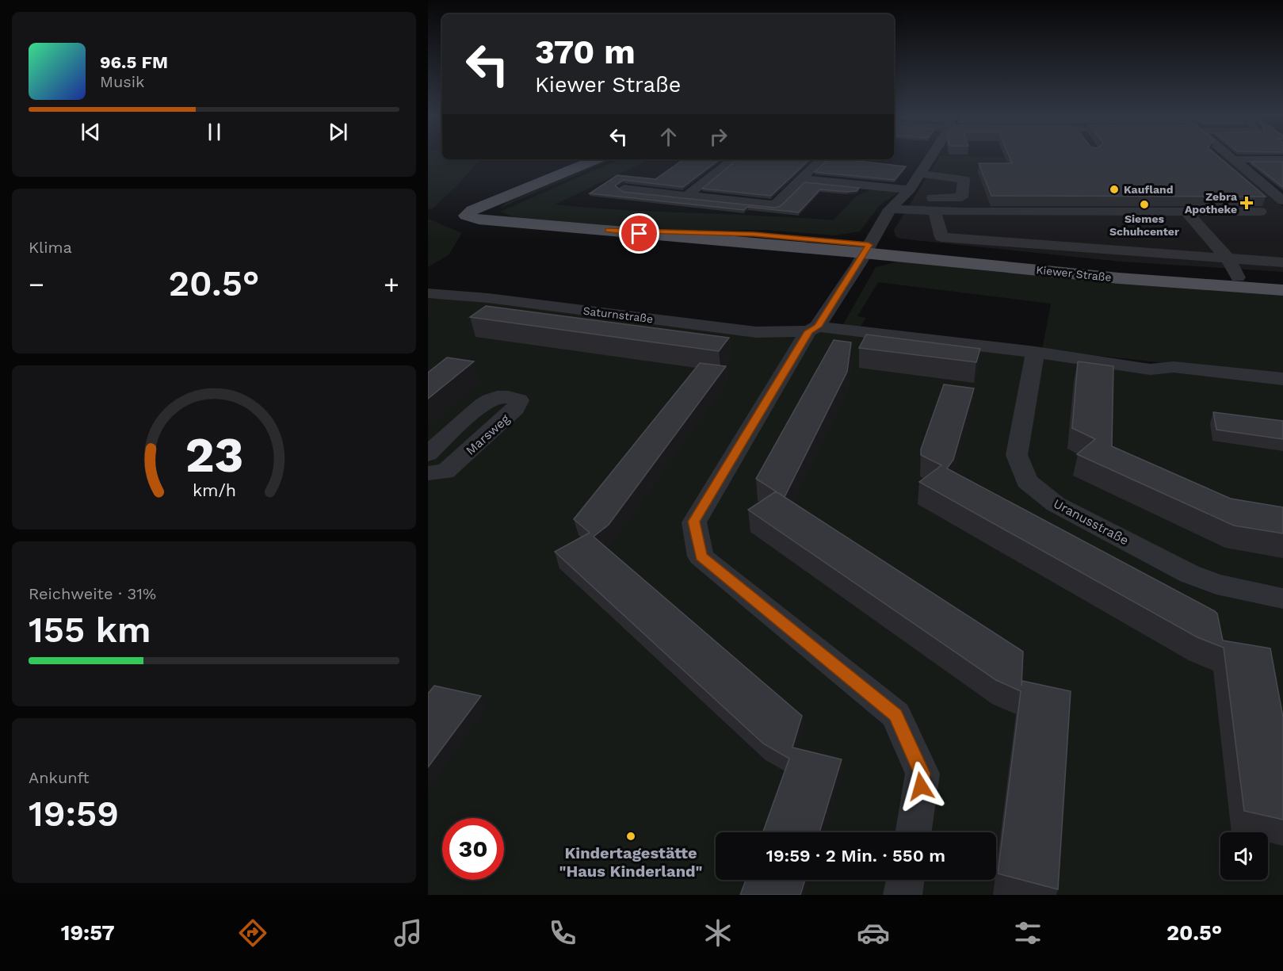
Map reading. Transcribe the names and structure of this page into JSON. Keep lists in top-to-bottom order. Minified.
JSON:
{"streets":{"main road":["Kiewer Straße"],"street":["Saturnstraße","Marsweg","Uranusstraße"]},"places":{"other":["Kaufland","Siemes Schuhcenter","Kindertagestätte \"Haus Kinderland\""],"health":["Zebra Apotheke"]},"page":{"turn":["370 m","Kiewer Straße"],"song":["96.5 FM","Musik"],"tile":["Klima",["Reichweite · 31%","155 km"],["Ankunft","19:59"]],"heat":["−","20.5°","+"],"limit":"30","trip":"19:59 · 2 Min. · 550 m","tabs":["19:57","20.5°"],"gauge":["23","km/h"]}}
